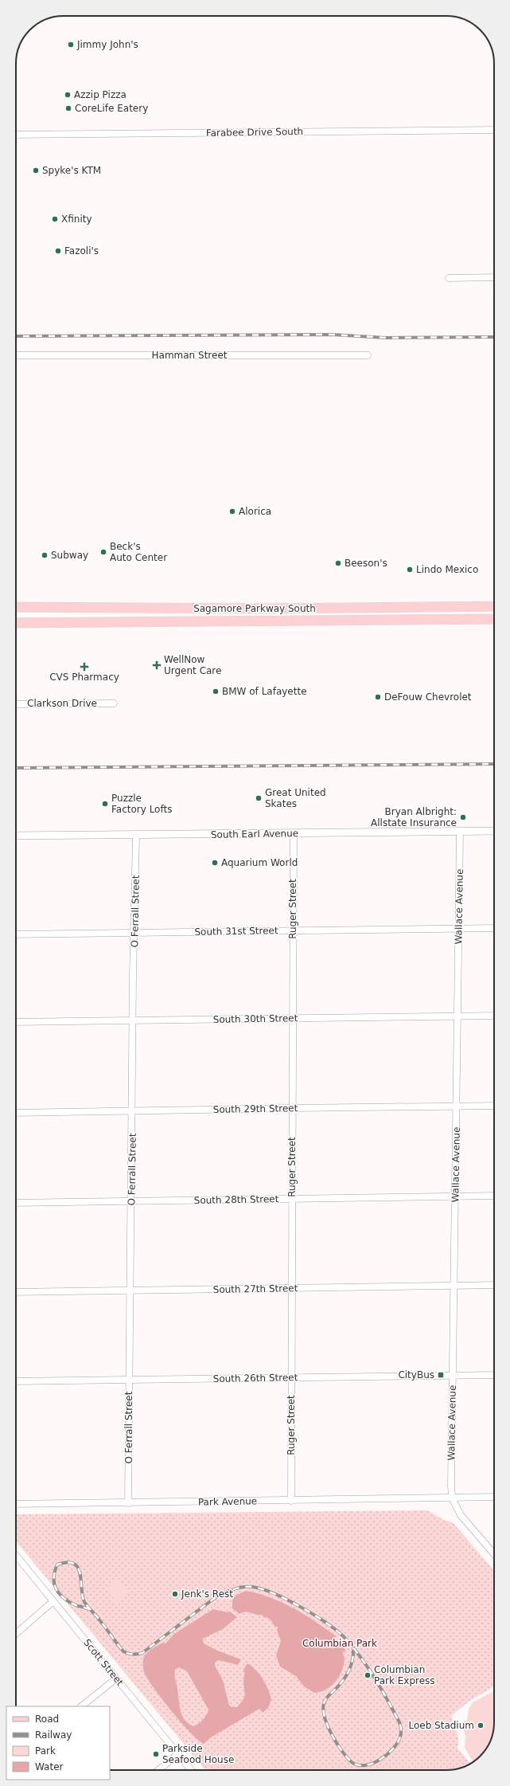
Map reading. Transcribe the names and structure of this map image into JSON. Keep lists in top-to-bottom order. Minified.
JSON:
{"streets":{"main road":["Sagamore Parkway South"],"street":["Farabee Drive South","Hamman Street","Clarkson Drive","South Earl Avenue","Wallace Avenue","Ruger Street","O Ferrall Street","South 31st Street","South 30th Street","South 29th Street","South 28th Street","South 27th Street","South 26th Street","Park Avenue","Scott Street"]},"crossings":[["South Earl Avenue","Wallace Avenue"],["South Earl Avenue","Ruger Street"],["South Earl Avenue","O Ferrall Street"],["Wallace Avenue","South 31st Street"],["Wallace Avenue","South 30th Street"],["Wallace Avenue","South 29th Street"],["Wallace Avenue","South 28th Street"],["Wallace Avenue","South 27th Street"],["Wallace Avenue","South 26th Street"],["Wallace Avenue","Park Avenue"],["Ruger Street","South 31st Street"],["Ruger Street","South 30th Street"],["Ruger Street","South 29th Street"],["Ruger Street","South 28th Street"],["Ruger Street","South 27th Street"],["Ruger Street","South 26th Street"],["Ruger Street","Park Avenue"],["O Ferrall Street","South 31st Street"],["O Ferrall Street","South 30th Street"],["O Ferrall Street","South 29th Street"],["O Ferrall Street","South 28th Street"],["O Ferrall Street","South 27th Street"],["O Ferrall Street","South 26th Street"],["O Ferrall Street","Park Avenue"]],"parks":["Columbian Park"],"places":{"other":["Jimmy John's","Azzip Pizza","CoreLife Eatery","Spyke's KTM","Xfinity","Fazoli's","Alorica","Beck's Auto Center","Subway","Beeson's","Lindo Mexico","BMW of Lafayette","DeFouw Chevrolet","Great United Skates","Puzzle Factory Lofts","Bryan Albright: Allstate Insurance","Aquarium World","Jenk's Rest","Columbian Park Express","Loeb Stadium","Parkside Seafood House"],"health":["WellNow Urgent Care","CVS Pharmacy"],"transit":["CityBus"]},"legend":["Road","Railway","Park","Water"]}
